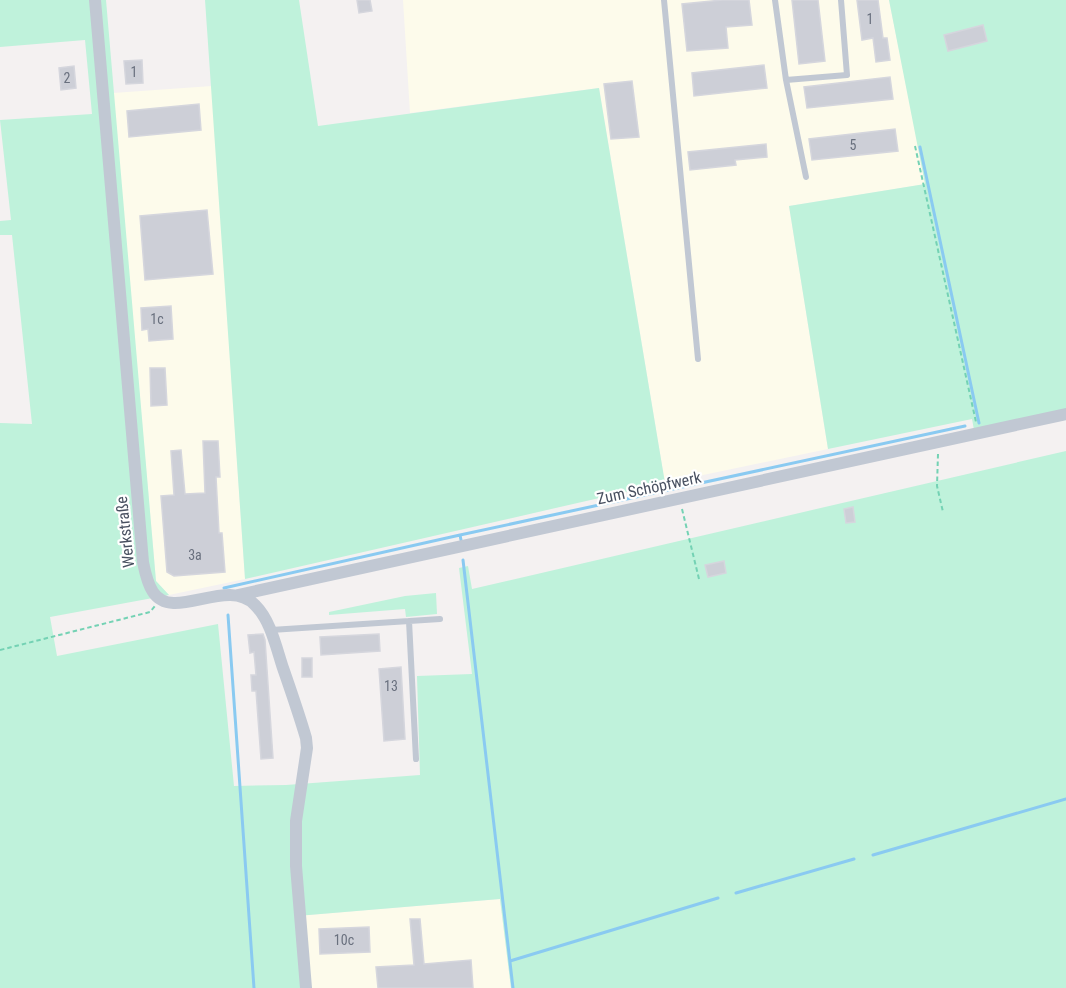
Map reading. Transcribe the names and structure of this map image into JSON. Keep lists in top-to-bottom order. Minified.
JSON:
{"streets":{"street":["Zum Schöpfwerk","Werkstraße"]},"house_numbers":["1","1","2","5","1c","3a","13","10c"]}
